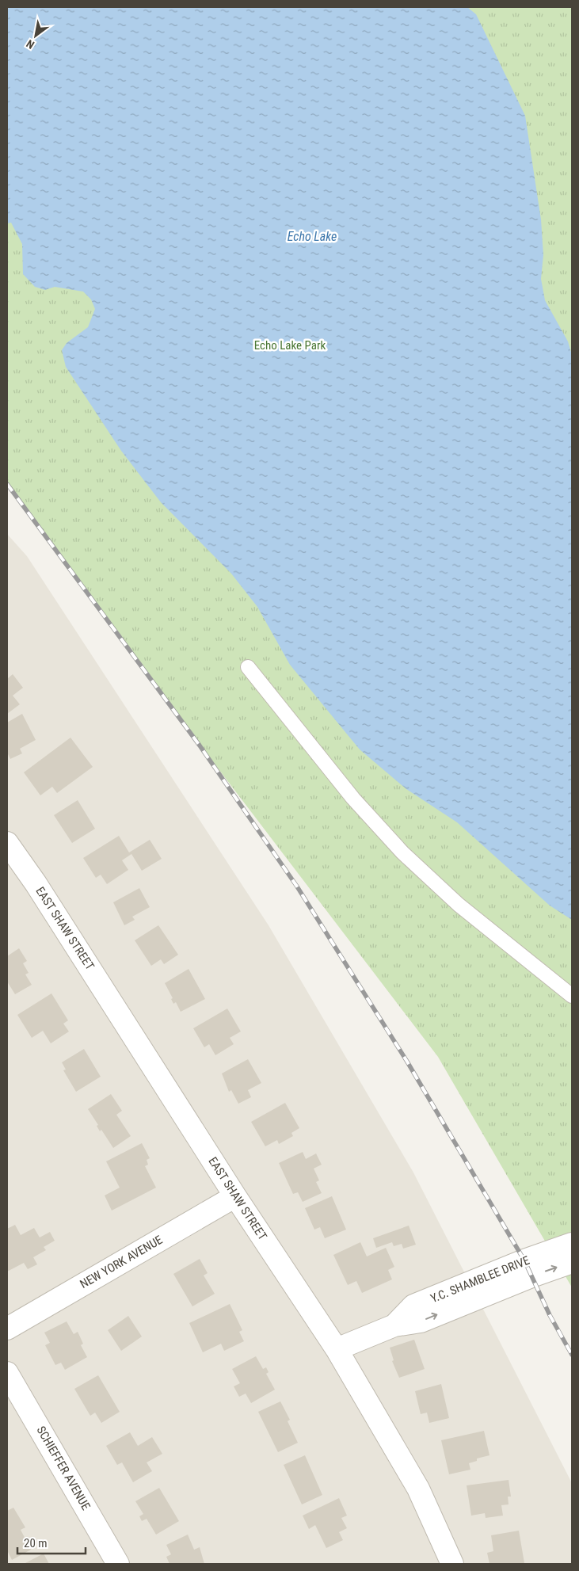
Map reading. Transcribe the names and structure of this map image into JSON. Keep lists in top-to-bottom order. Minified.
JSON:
{"streets":{"street":["EAST SHAW STREET","NEW YORK AVENUE","Y.C. SHAMBLEE DRIVE","SCHIEFFER AVENUE"]},"crossings":[["EAST SHAW STREET","NEW YORK AVENUE"],["EAST SHAW STREET","Y.C. SHAMBLEE DRIVE"]],"water":["Echo Lake"],"parks":["Echo Lake Park"],"scale_bar":"20 m","north":"bottom left"}
